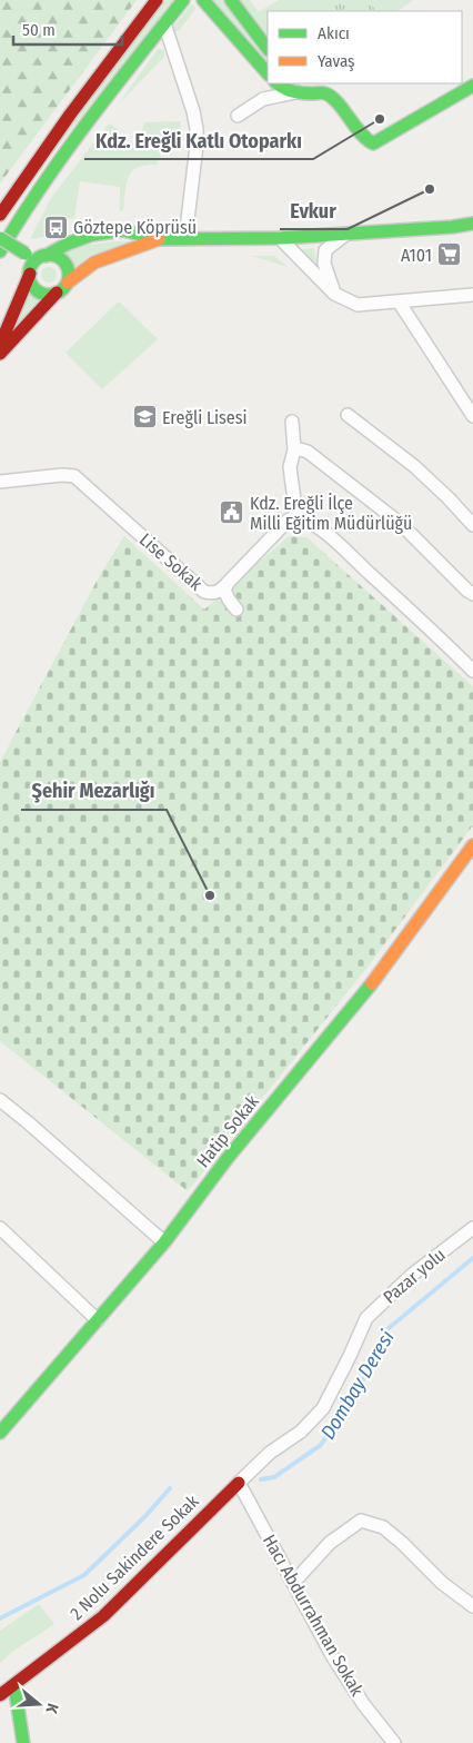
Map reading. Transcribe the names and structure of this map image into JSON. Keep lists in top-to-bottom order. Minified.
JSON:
{"streets":{"street":["Lise Sokak","Hatip Sokak","Pazar yolu","2 Nolu Sakindere Sokak","Hacı Abdurrahman Sokak"]},"crossings":[["Pazar yolu","2 Nolu Sakindere Sokak"],["Pazar yolu","Hacı Abdurrahman Sokak"],["2 Nolu Sakindere Sokak","Hacı Abdurrahman Sokak"]],"water":["Dombay Deresi"],"places":{"other":["Kdz. Ereğli Katlı Otoparkı","Evkur","Şehir Mezarlığı"],"bus stop":["Göztepe Köprüsü"],"supermarket":["A101"],"school or university":["Ereğli Lisesi"],"public building":["Kdz. Ereğli İlçe Milli Eğitim Müdürlüğü"]},"legend":["Akıcı","Yavaş"],"scale_bar":"50 m","north":"right"}
